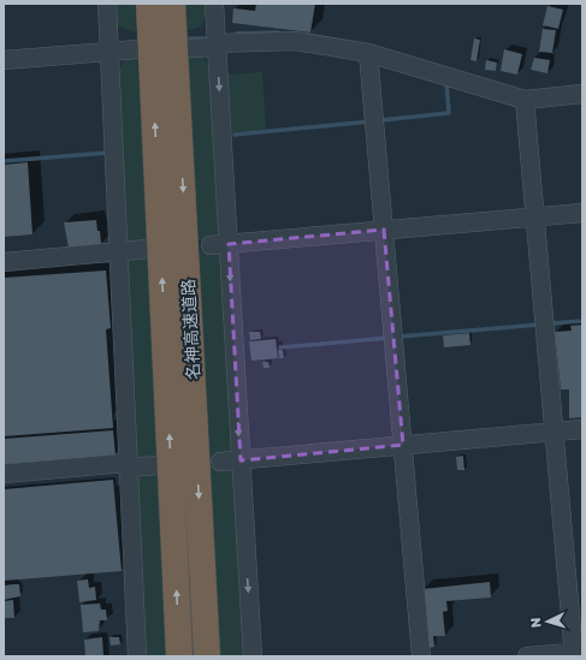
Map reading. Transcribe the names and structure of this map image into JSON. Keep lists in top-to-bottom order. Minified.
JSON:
{"streets":{"highway":["名神高速道路"]},"north":"left"}
